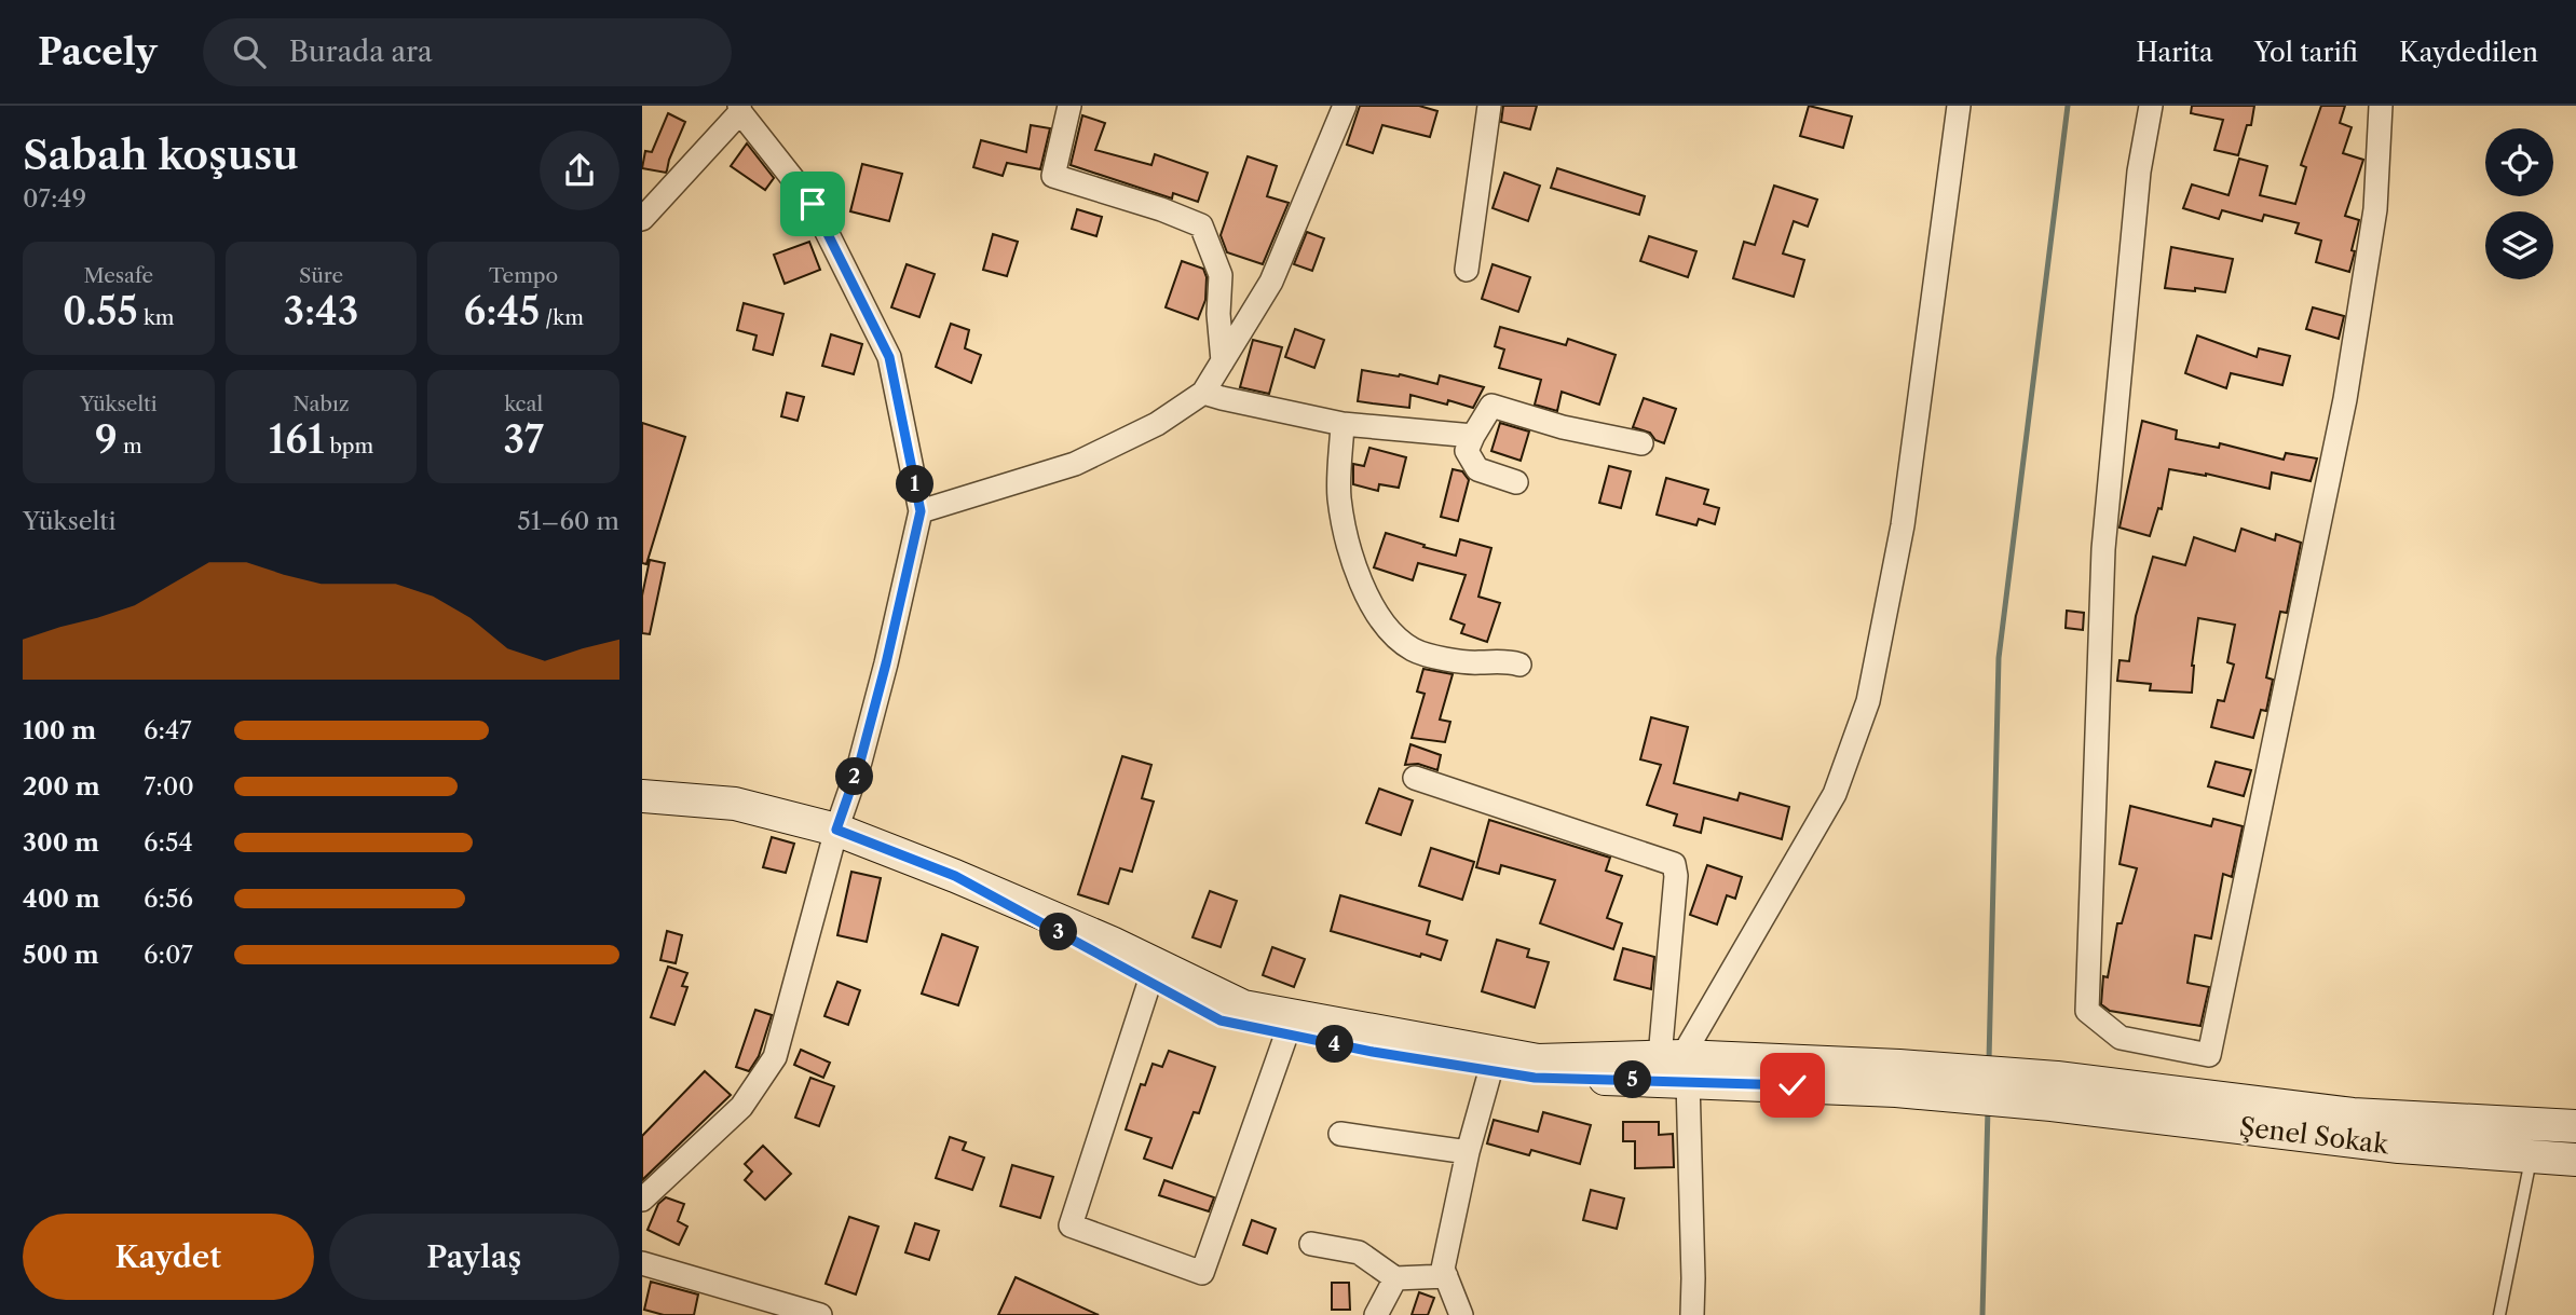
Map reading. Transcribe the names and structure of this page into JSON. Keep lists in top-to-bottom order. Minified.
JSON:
{"streets":{"street":["Şenel Sokak"]},"page":{"header":"Pacely","search":"Burada ara","nav":["Harita","Yol tarifi","Kaydedilen"],"heading":["Sabah koşusu","07:49"],"stats":[["Mesafe","0.55 km"],["Süre","3:43"],["Tempo","6:45 /km"],["Yükselti","9 m"],["Nabız","161 bpm"],["kcal","37"]],"pins":["1","2","3","4","5"],"chart":["Yükselti","51–60 m"],"list":[{"name":"100 m","note":"6:47"},{"name":"200 m","note":"7:00"},{"name":"300 m","note":"6:54"},{"name":"400 m","note":"6:56"},{"name":"500 m","note":"6:07"}],"buttons":["Kaydet","Paylaş"]}}
